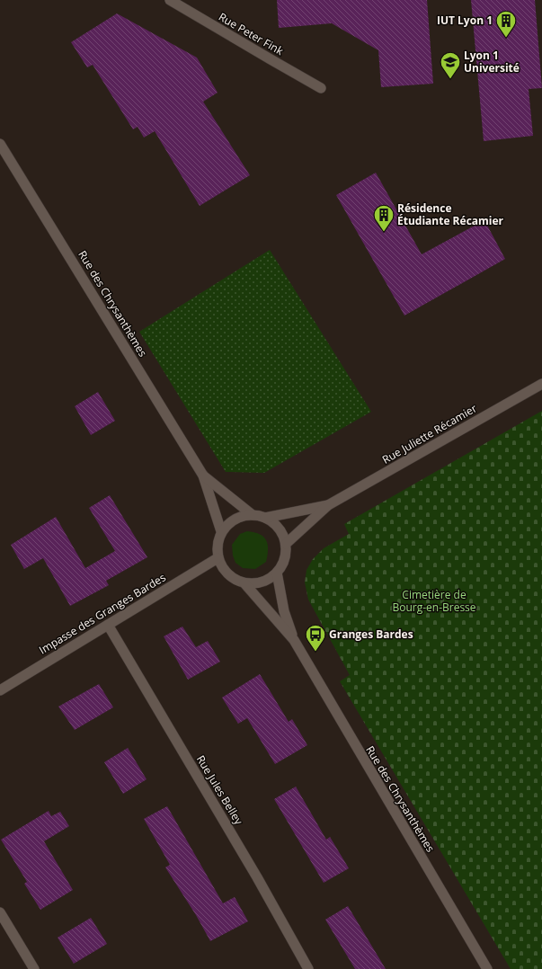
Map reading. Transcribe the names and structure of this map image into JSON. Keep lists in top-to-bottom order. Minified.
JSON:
{"streets":{"street":["Rue Peter Fink","Rue des Chrysanthèmes","Rue Juliette Récamier","Impasse des Granges Bardes","Rue Jules Belley"]},"crossings":[["Rue des Chrysanthèmes","Rue Juliette Récamier"],["Rue des Chrysanthèmes","Impasse des Granges Bardes"],["Rue Juliette Récamier","Impasse des Granges Bardes"],["Impasse des Granges Bardes","Rue Jules Belley"]],"parks":["Cimetière de Bourg-en-Bresse"],"places":{"building":["IUT Lyon 1","Résidence Étudiante Récamier"],"school or university":["Lyon 1 Université"],"bus stop":["Granges Bardes"]}}
